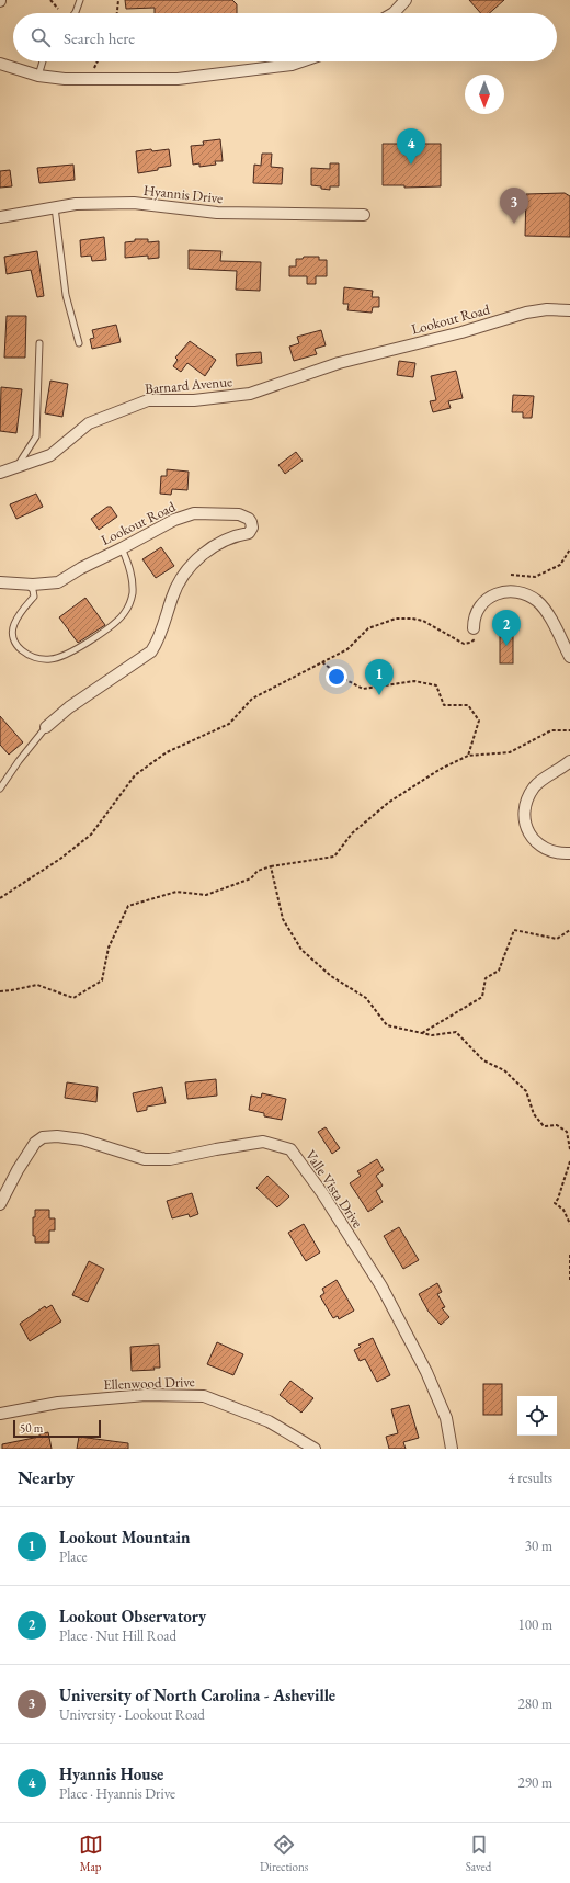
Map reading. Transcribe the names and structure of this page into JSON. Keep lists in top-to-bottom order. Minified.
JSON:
{"streets":{"street":["Hyannis Drive","Lookout Road","Barnard Avenue","Valle Vista Drive","Ellenwood Drive"]},"crossings":[["Lookout Road","Barnard Avenue"]],"scale_bar":"50 m","north":"bottom","page":{"search":"Search here","pins":["4","3","2","1"],"scale":"50 m","heading":["Nearby","4 results"],"list":[{"mark":"1","name":"Lookout Mountain","note":"Place","value":"30 m"},{"mark":"2","name":"Lookout Observatory","note":"Place · Nut Hill Road","value":"100 m"},{"mark":"3","name":"University of North Carolina - Asheville","note":"University · Lookout Road","value":"280 m"},{"mark":"4","name":"Hyannis House","note":"Place · Hyannis Drive","value":"290 m"}],"nav":["Map","Directions","Saved"]}}
